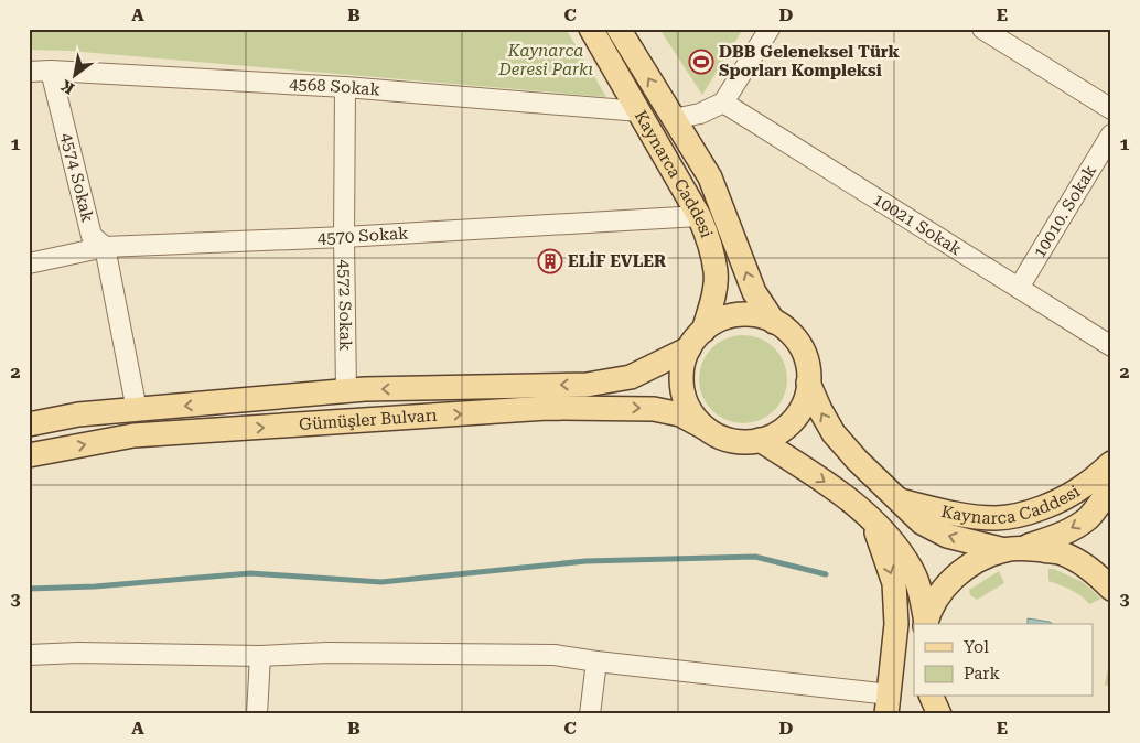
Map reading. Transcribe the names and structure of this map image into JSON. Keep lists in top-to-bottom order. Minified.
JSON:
{"streets":{"main road":["Kaynarca Caddesi","Gümüşler Bulvarı"],"street":["4568 Sokak","4574 Sokak","10010. Sokak","10021 Sokak","4570 Sokak","4572 Sokak"]},"crossings":[["4568 Sokak","Kaynarca Caddesi"],["4568 Sokak","4574 Sokak"],["4568 Sokak","4572 Sokak"],["Kaynarca Caddesi","4570 Sokak"],["Kaynarca Caddesi","Gümüşler Bulvarı"],["4574 Sokak","4570 Sokak"],["4574 Sokak","Gümüşler Bulvarı"],["10010. Sokak","10021 Sokak"],["4570 Sokak","4572 Sokak"],["4572 Sokak","Gümüşler Bulvarı"]],"parks":["Kaynarca Deresi Parkı"],"places":{"sports":["DBB Geleneksel Türk Sporları Kompleksi"],"building":["ELİF EVLER"]},"legend":["Yol","Park"],"north":"bottom left","grid":{"columns":["A","B","C","D","E"],"rows":["1","2","3"]}}
